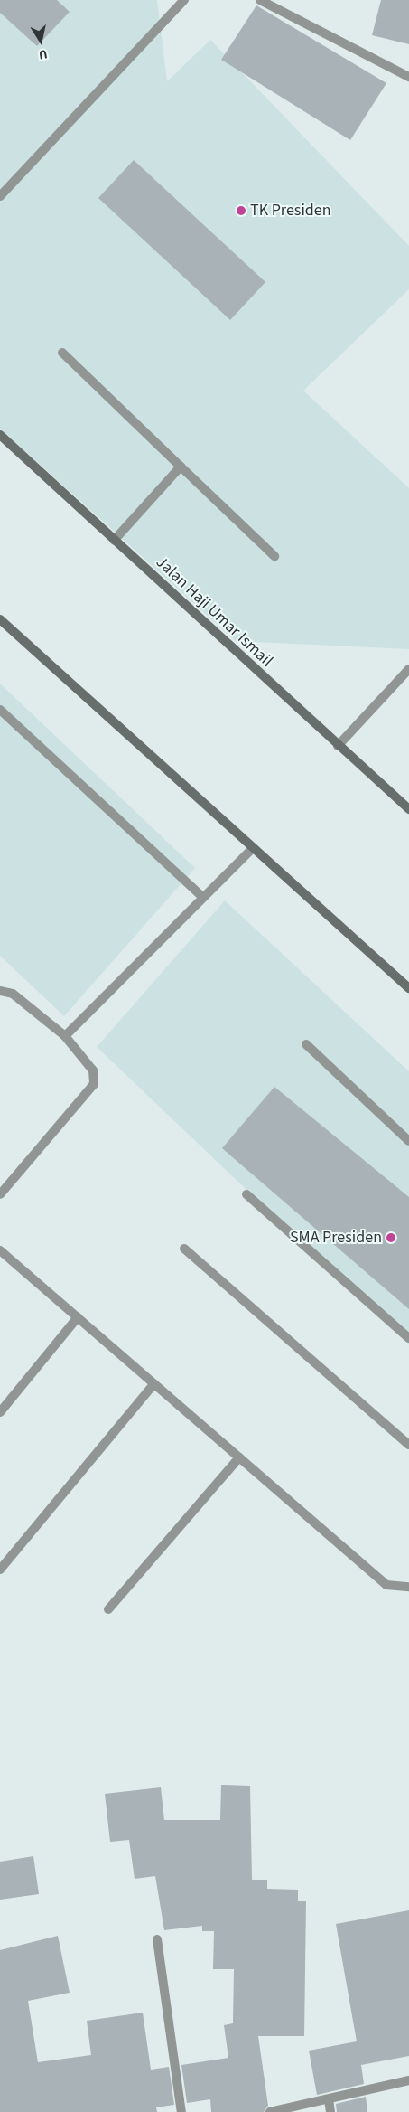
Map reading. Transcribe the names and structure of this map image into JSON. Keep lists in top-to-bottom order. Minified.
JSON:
{"streets":{"main road":["Jalan Haji Umar Ismail"]},"places":["TK Presiden","SMA Presiden"],"north":"bottom"}
